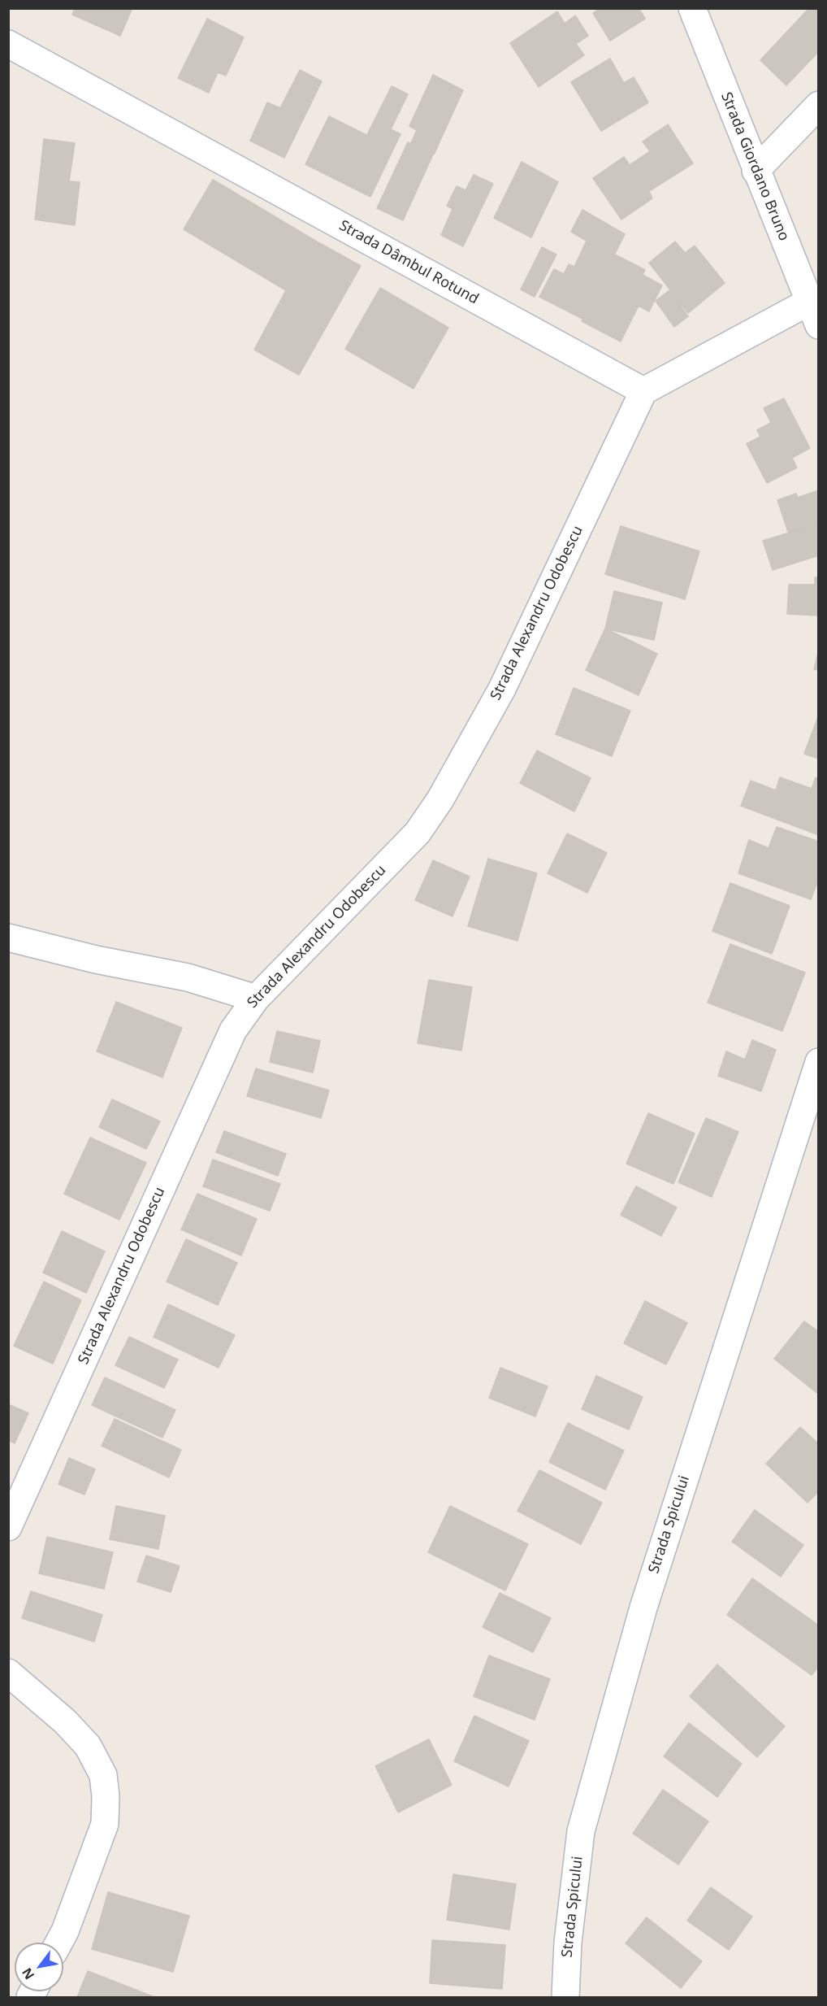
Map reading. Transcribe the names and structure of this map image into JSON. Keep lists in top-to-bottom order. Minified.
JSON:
{"streets":{"street":["Strada Giordano Bruno","Strada Dâmbul Rotund","Strada Alexandru Odobescu","Strada Spicului"]},"crossings":[["Strada Dâmbul Rotund","Strada Alexandru Odobescu"]],"north":"bottom left"}
